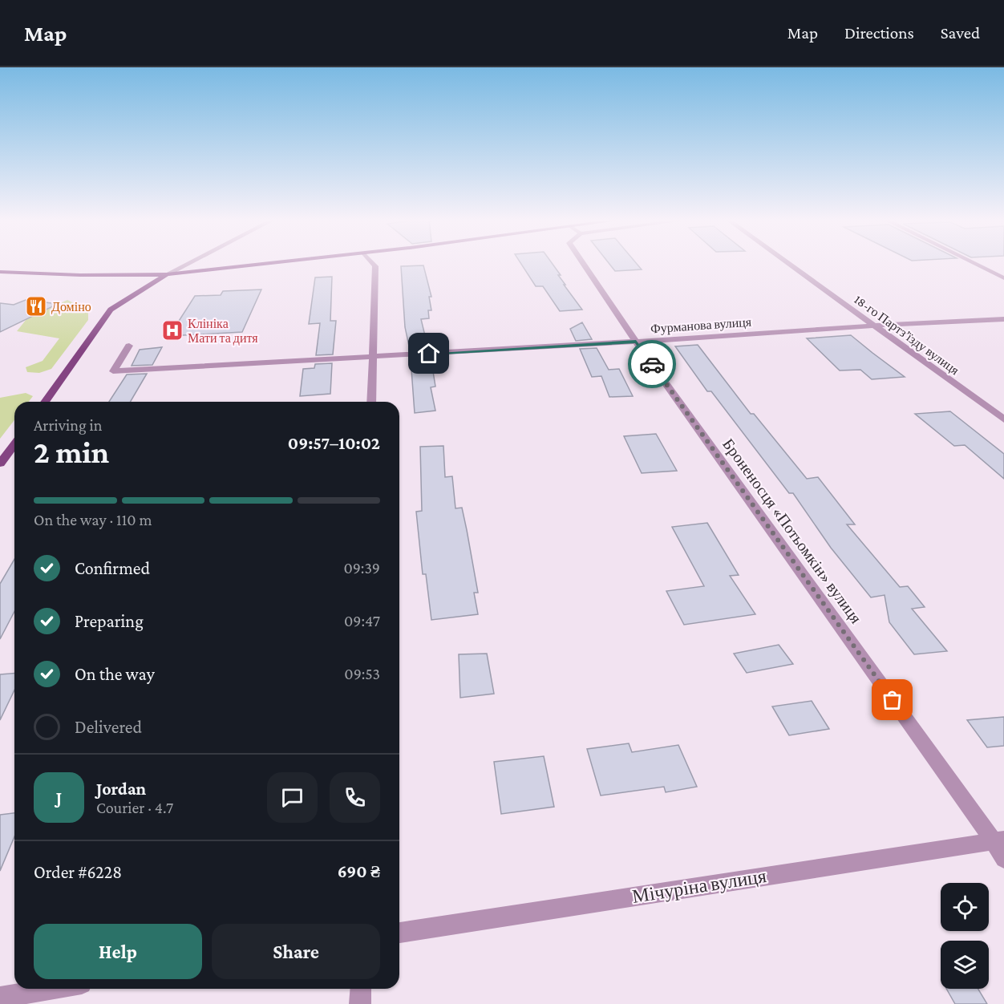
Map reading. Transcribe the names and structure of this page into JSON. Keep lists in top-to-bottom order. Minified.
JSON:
{"streets":{"street":["Фурманова вулиця","18-го Партз’їзду вулиця","Броненосця «Потьомкін» вулиця","Мічуріна вулиця"]},"crossings":[["Фурманова вулиця","18-го Партз’їзду вулиця"],["Фурманова вулиця","Броненосця «Потьомкін» вулиця"],["Броненосця «Потьомкін» вулиця","Мічуріна вулиця"]],"places":{"restaurant":["Доміно"],"hospital":["Клініка Мати та дитя"]},"page":{"header":"Map","nav":["Map","Directions","Saved"],"heading":["2 min","Arriving in","09:57–10:02"],"panel":["Jordan","Courier · 4.7","Order #6228","690 ₴"],"bar":"On the way · 110 m","list":[["Confirmed","09:39"],["Preparing","09:47"],["On the way","09:53"],"Delivered"],"round":"J","buttons":["Help","Share"]}}
